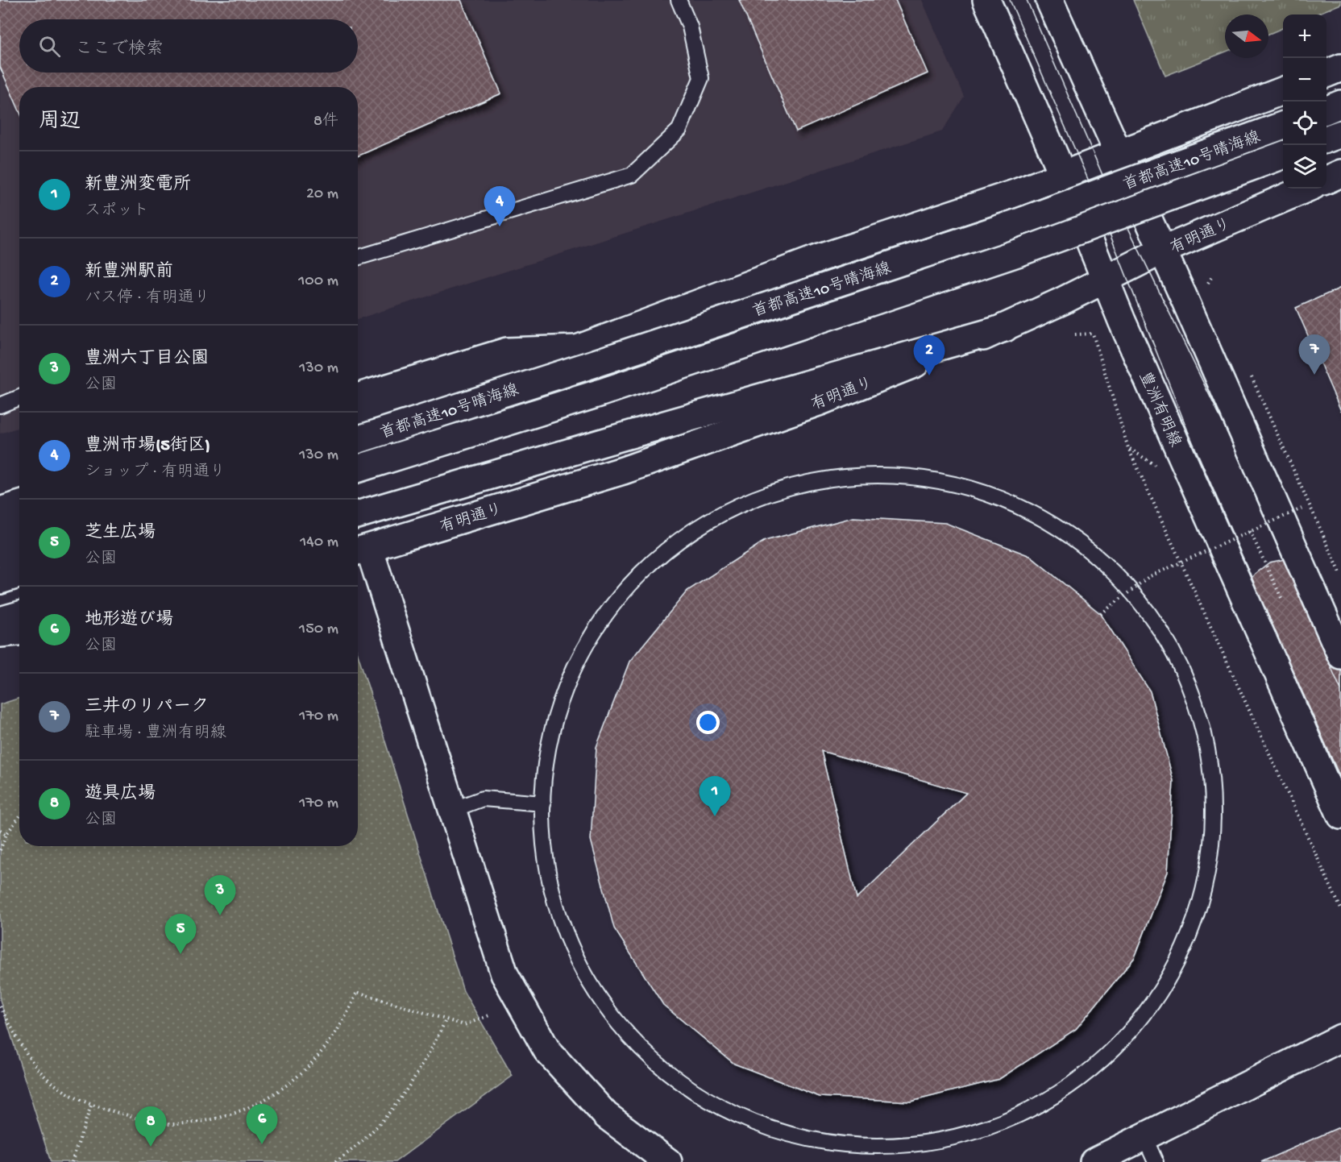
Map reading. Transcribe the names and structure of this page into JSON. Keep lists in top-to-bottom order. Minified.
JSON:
{"streets":{"main road":["首都高速10号晴海線","有明通り","豊洲有明線"]},"crossings":[["有明通り","豊洲有明線"]],"north":"right","page":{"map_buttons":["+","−"],"search":"ここで検索","heading":["周辺","8件"],"list":[{"mark":"1","name":"新豊洲変電所","note":"スポット","value":"20 m"},{"mark":"2","name":"新豊洲駅前","note":"バス停 · 有明通り","value":"100 m"},{"mark":"3","name":"豊洲六丁目公園","note":"公園","value":"130 m"},{"mark":"4","name":"豊洲市場(5街区)","note":"ショップ · 有明通り","value":"130 m"},{"mark":"5","name":"芝生広場","note":"公園","value":"140 m"},{"mark":"6","name":"地形遊び場","note":"公園","value":"150 m"},{"mark":"7","name":"三井のリパーク","note":"駐車場 · 豊洲有明線","value":"170 m"},{"mark":"8","name":"遊具広場","note":"公園","value":"170 m"}],"pins":["4","7","2","1","3","5","6","8"]}}
